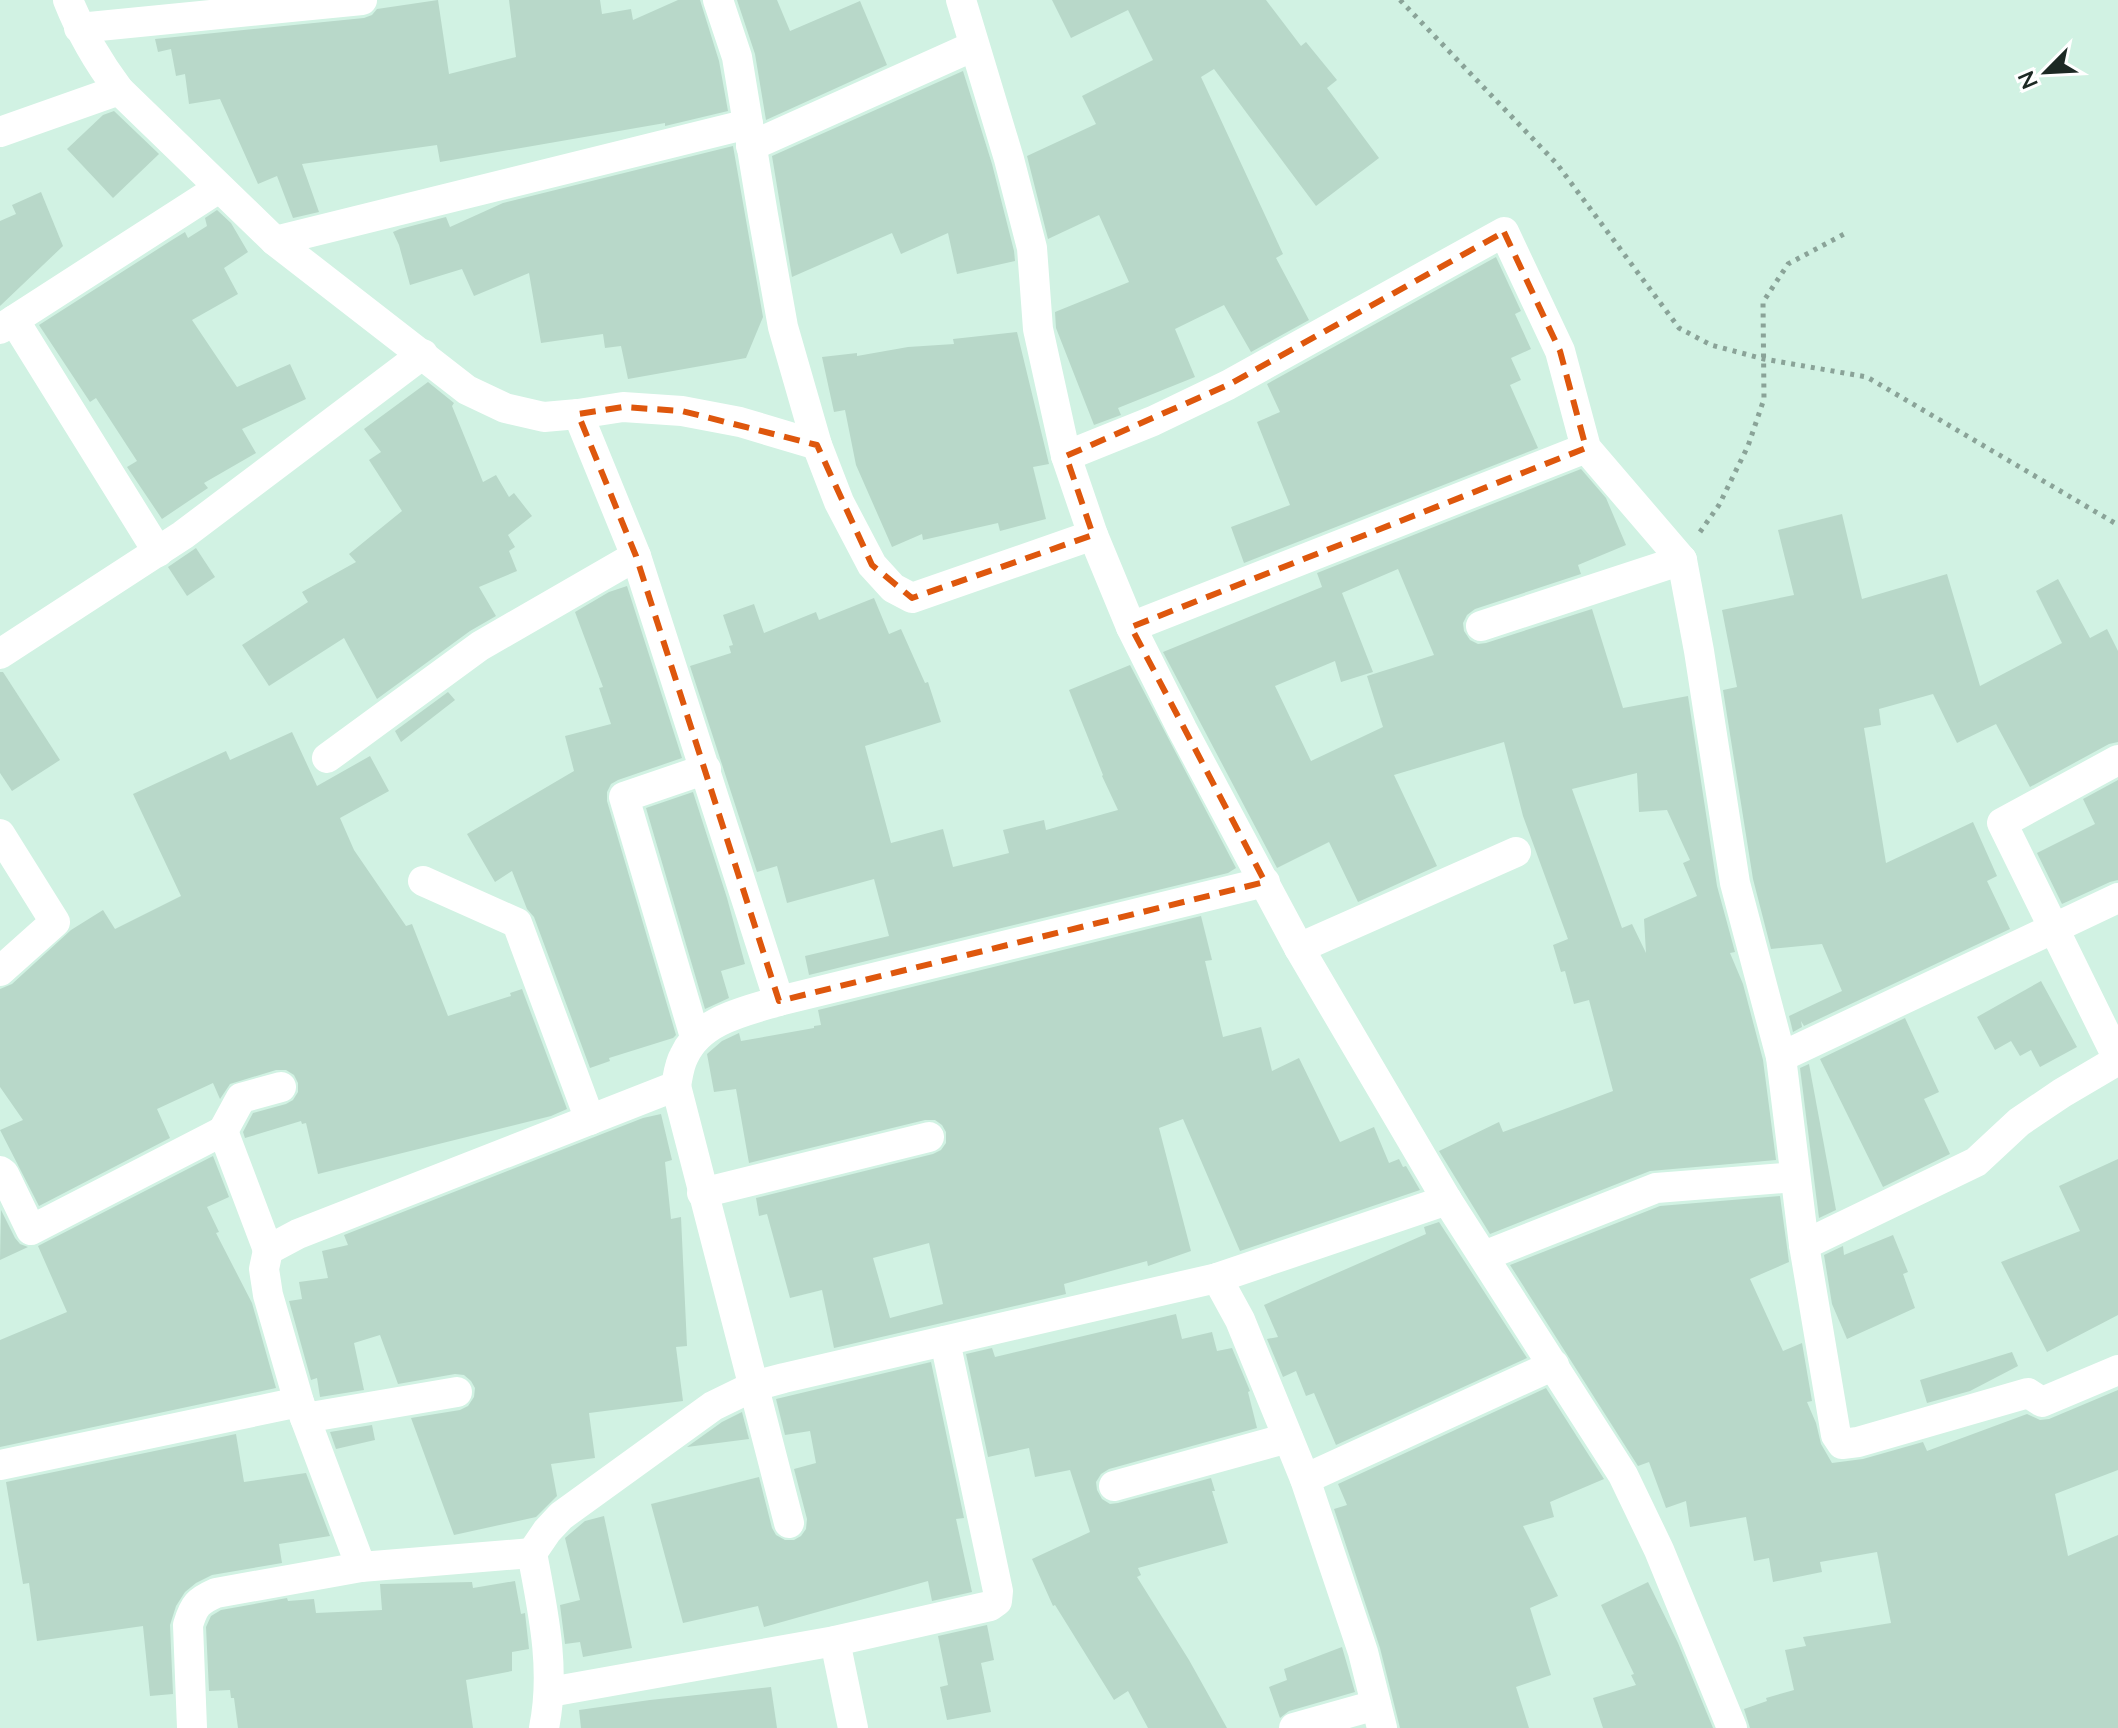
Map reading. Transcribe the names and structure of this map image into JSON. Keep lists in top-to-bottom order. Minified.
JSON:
{"north":"bottom left"}
